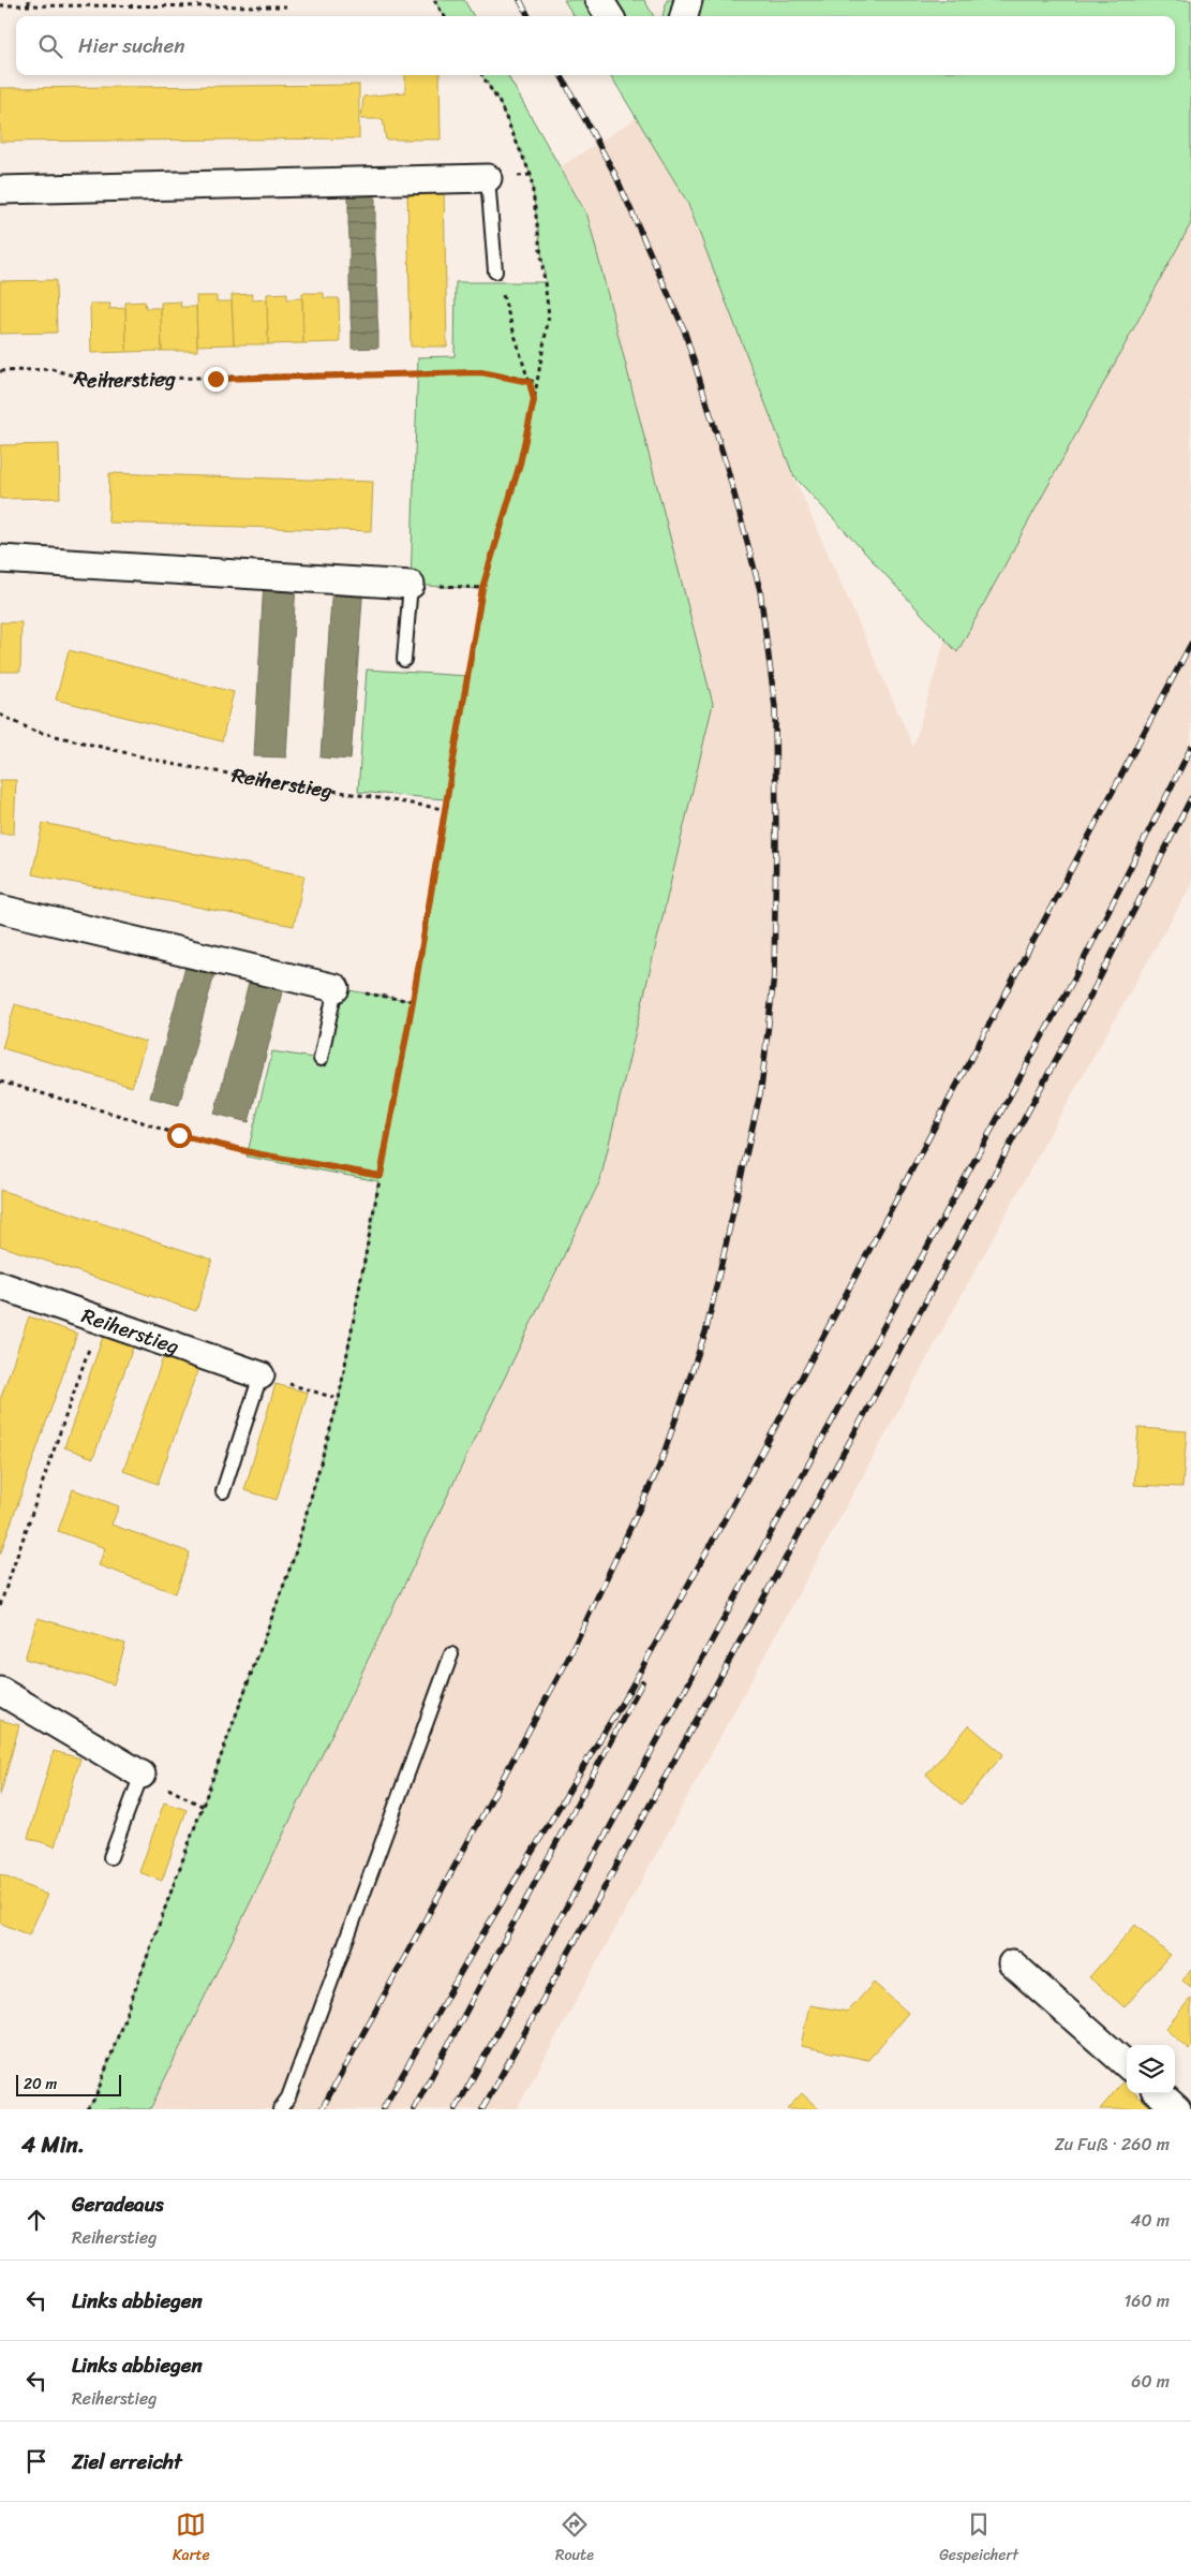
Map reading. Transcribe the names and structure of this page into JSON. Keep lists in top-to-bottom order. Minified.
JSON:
{"streets":{"street":["Reiherstieg"]},"scale_bar":"20 m","page":{"search":"Hier suchen","scale":"20 m","heading":["4 Min.","Zu Fuß · 260 m"],"list":[["Geradeaus","Reiherstieg","40 m"],["Links abbiegen","160 m"],["Links abbiegen","Reiherstieg","60 m"],"Ziel erreicht"],"nav":["Karte","Route","Gespeichert"]}}
